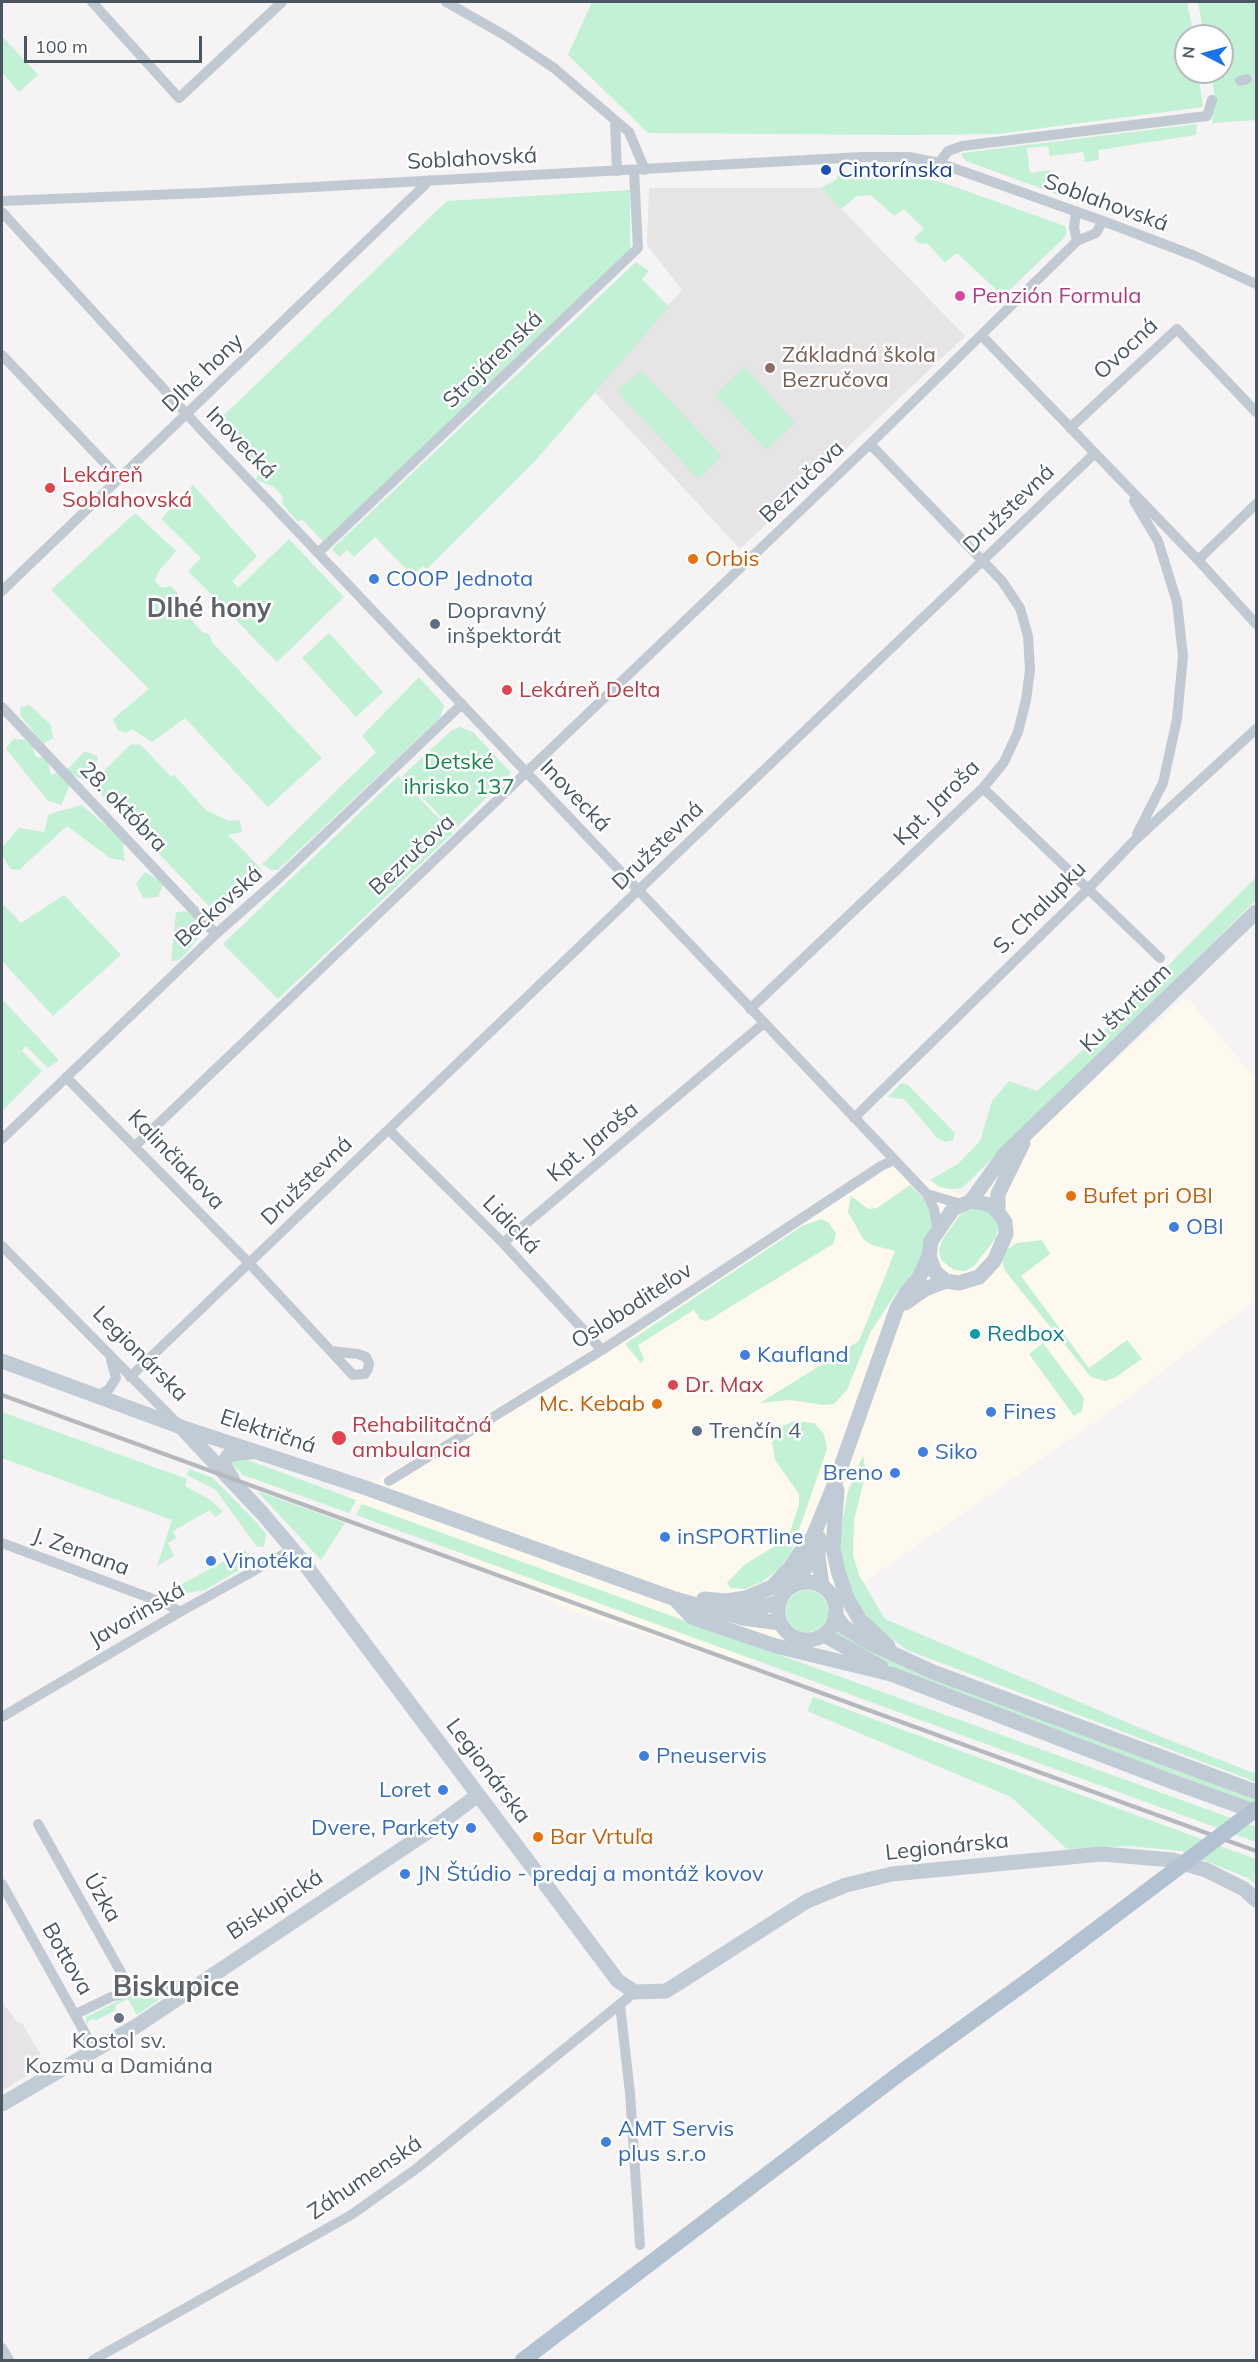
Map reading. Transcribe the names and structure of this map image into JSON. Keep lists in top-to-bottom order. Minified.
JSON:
{"streets":{"street":["Soblahovská","Ovocná","Strojárenská","Dlhé hony","Inovecká","Bezručova","Družstevná","Kpt. Jaroša","28. októbra","Beckovská","S. Chalupku","Ku štvrtiam","Kalinčiakova","Lidická","Osloboditeľov","Legionárska","Električná","J. Zemana","Javorinská","Úzka","Biskupická","Bottova","Záhumenská"]},"crossings":[["Soblahovská","Strojárenská"],["Soblahovská","Dlhé hony"],["Soblahovská","Inovecká"],["Soblahovská","Bezručova"],["Strojárenská","Inovecká"],["Dlhé hony","Inovecká"],["Inovecká","Bezručova"],["Inovecká","Družstevná"],["Inovecká","Kpt. Jaroša"],["Inovecká","Beckovská"],["Inovecká","S. Chalupku"],["Inovecká","Ku štvrtiam"],["Inovecká","Osloboditeľov"],["Bezručova","Kpt. Jaroša"],["Bezručova","Kalinčiakova"],["Družstevná","Kpt. Jaroša"],["Družstevná","Kalinčiakova"],["Družstevná","Lidická"],["Družstevná","Legionárska"],["Kpt. Jaroša","Lidická"],["28. októbra","Beckovská"],["Beckovská","Kalinčiakova"],["Ku štvrtiam","Električná"],["Lidická","Osloboditeľov"],["Legionárska","Električná"],["Legionárska","Javorinská"],["Legionárska","Biskupická"],["Legionárska","Záhumenská"],["J. Zemana","Javorinská"],["Úzka","Bottova"],["Biskupická","Bottova"]],"districts":["Dlhé hony","Biskupice"],"parks":["Detské ihrisko 137"],"places":["Cintorínska","Penzión Formula","Základná škola Bezručova","Lekáreň Soblahovská","Orbis","COOP Jednota","Dopravný inšpektorát","Lekáreň Delta","Bufet pri OBI","OBI","Redbox","Kaufland","Dr. Max","Mc. Kebab","Fines","Trenčín 4","Rehabilitačná ambulancia","Siko","Breno","inSPORTline","Vinotéka","Pneuservis","Loret","Dvere, Parkety","Bar Vrtuľa","JN Štúdio - predaj a montáž kovov","Kostol sv. Kozmu a Damiána","AMT Servis plus s.r.o"],"scale_bar":"100 m","north":"left"}
